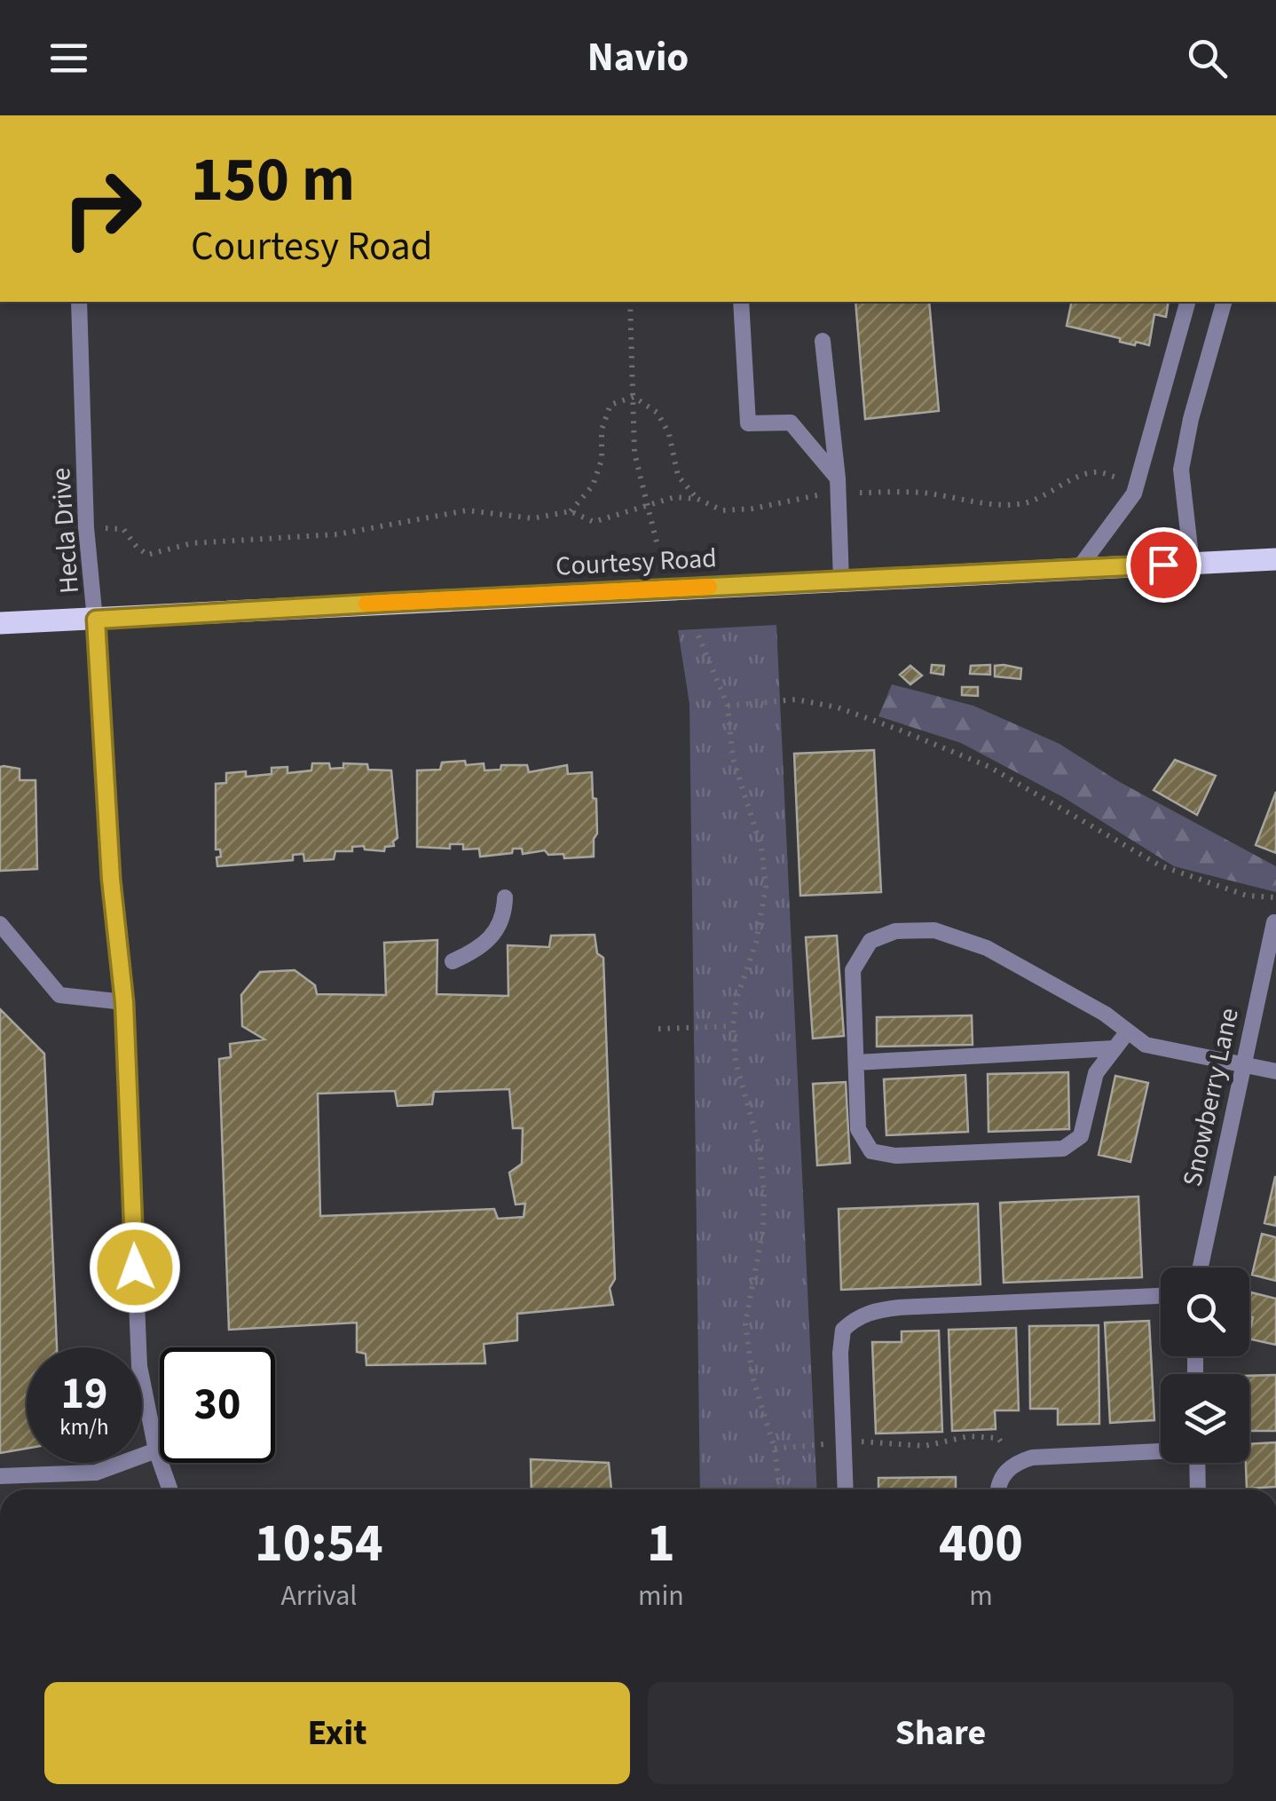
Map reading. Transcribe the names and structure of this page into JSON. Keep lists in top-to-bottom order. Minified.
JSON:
{"streets":{"main road":["Courtesy Road"],"street":["Hecla Drive","Snowberry Lane"]},"crossings":[["Hecla Drive","Courtesy Road"]],"page":{"header":"Navio","turn":["150 m","Courtesy Road"],"speed":"19 km/h","limit":"30","eta":["10:54","Arrival","1","min","400","m"],"buttons":["Exit","Share"]}}
